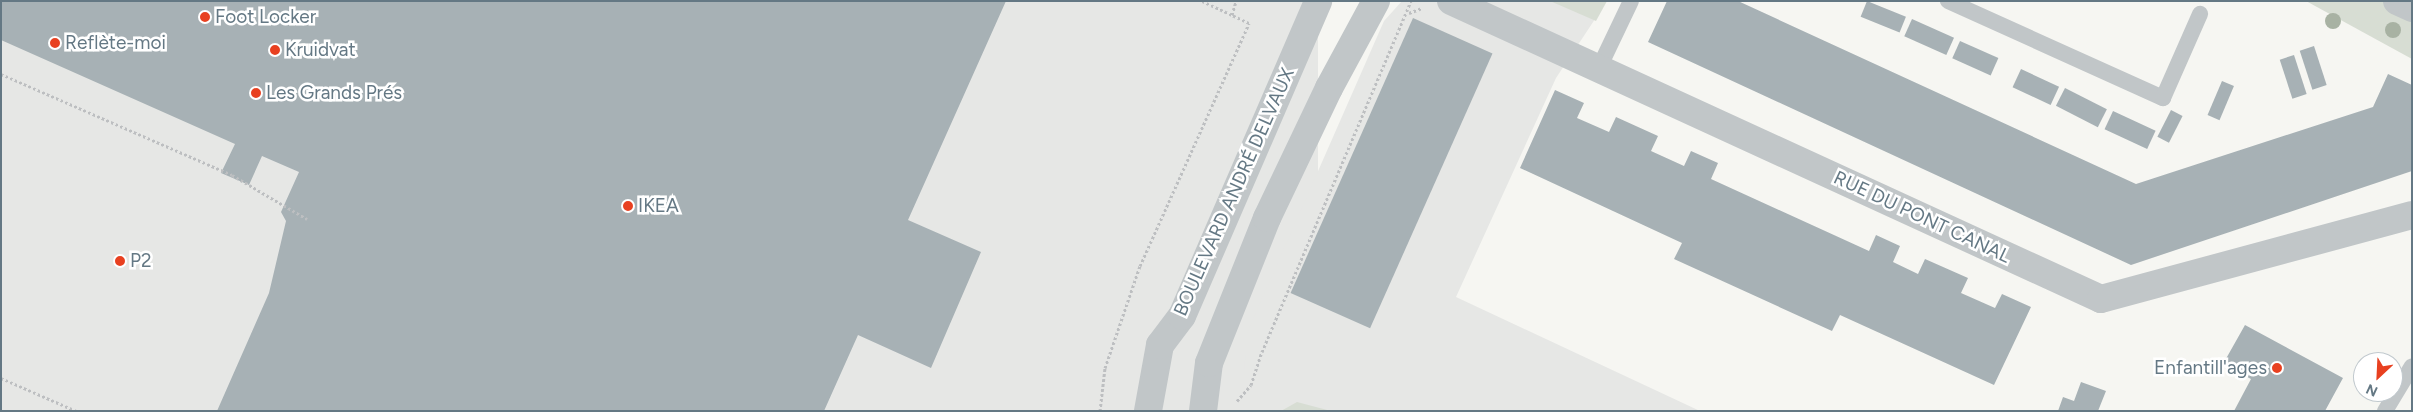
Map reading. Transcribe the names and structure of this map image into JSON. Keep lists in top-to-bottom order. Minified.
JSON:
{"streets":{"street":["BOULEVARD ANDRÉ DELVAUX","RUE DU PONT CANAL"]},"places":["Foot Locker","Reflète-moi","Kruidvat","Les Grands Prés","IKEA","P2","Enfantill'ages"],"north":"bottom left"}
